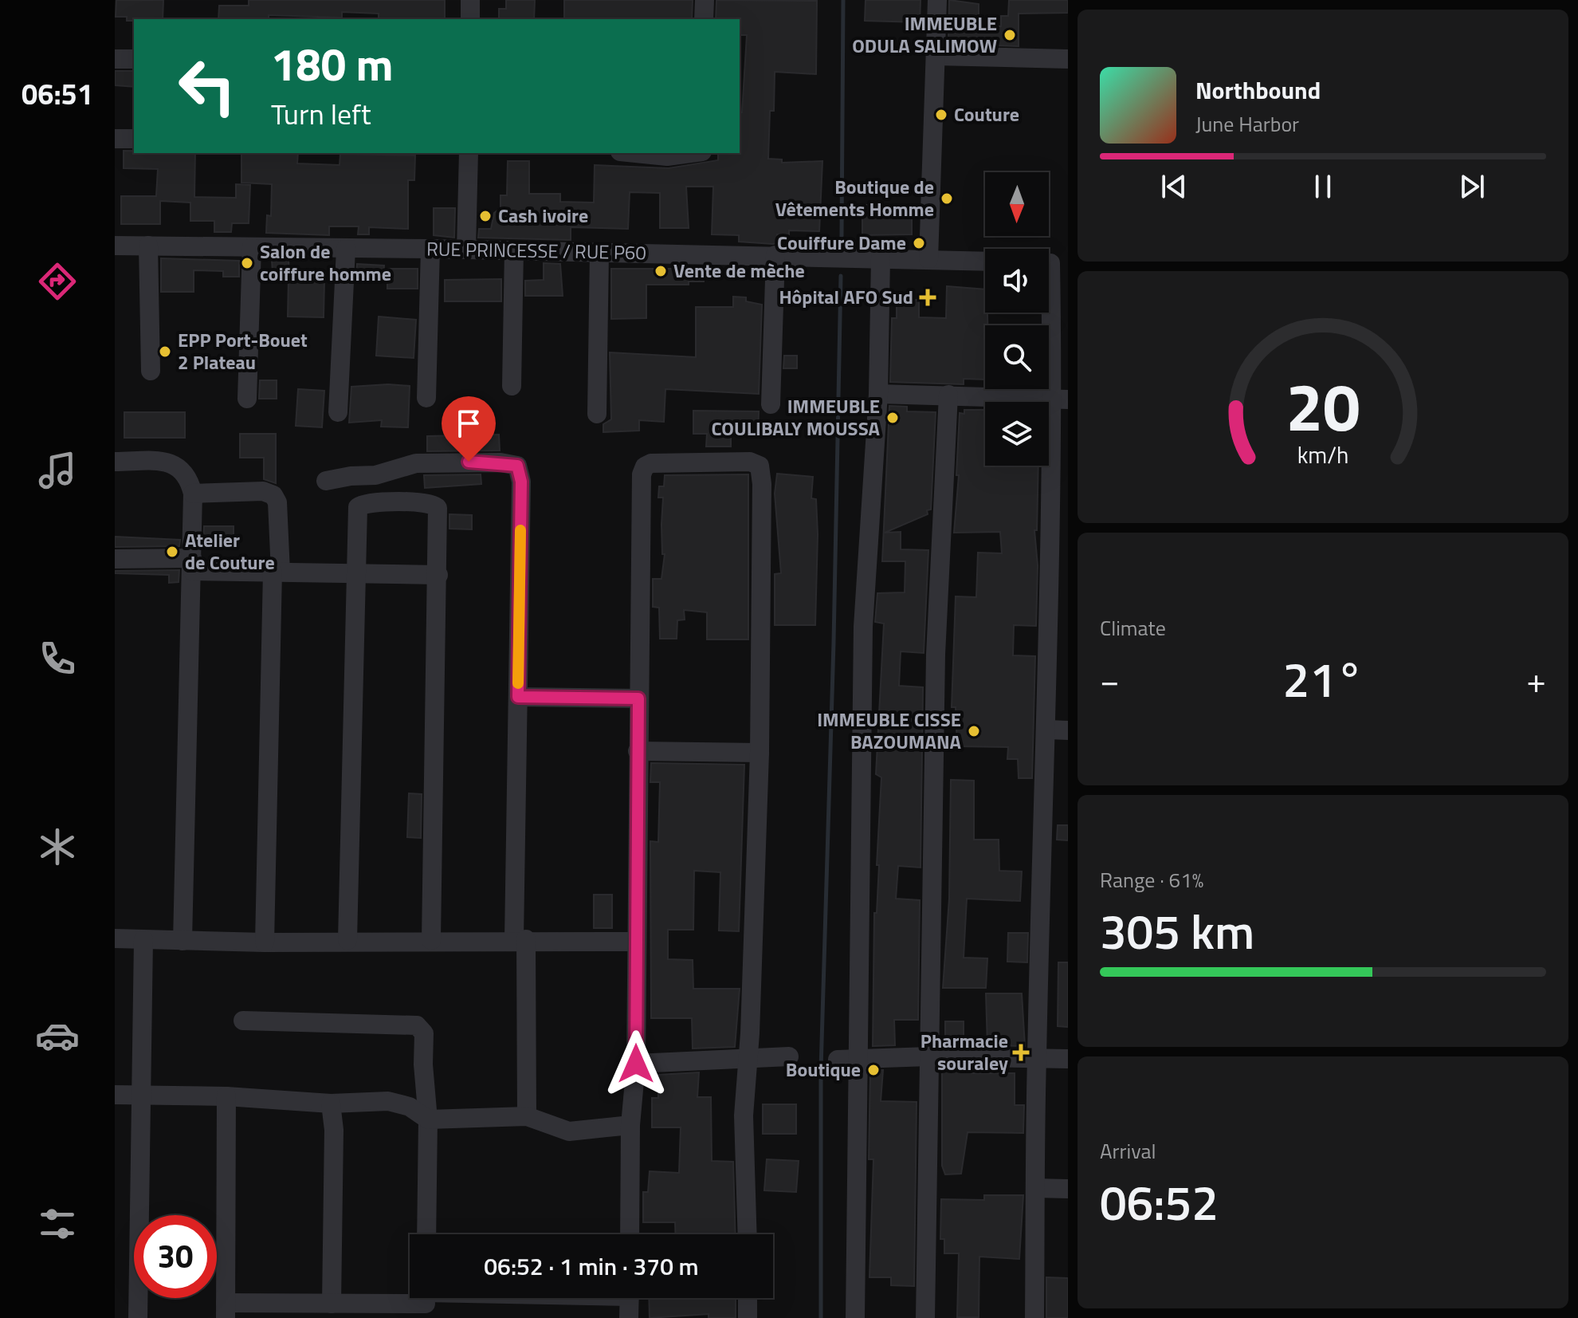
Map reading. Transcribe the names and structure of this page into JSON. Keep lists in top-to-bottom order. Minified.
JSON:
{"streets":{"street":["RUE PRINCESSE / RUE P60"]},"places":{"other":["IMMEUBLE ODULA SALIMOW","Couture","Boutique de Vêtements Homme","Cash ivoire","Couiffure Dame","Salon de coiffure homme","Vente de mèche","EPP Port-Bouet 2 Plateau","IMMEUBLE COULIBALY MOUSSA","Atelier de Couture","IMMEUBLE CISSE BAZOUMANA","Boutique"],"health":["Hôpital AFO Sud","Pharmacie souraley"]},"north":"bottom","page":{"tabs":"06:51","turn":["180 m","Turn left"],"song":["Northbound","June Harbor"],"tile":["Climate",["Range · 61%","305 km"],["Arrival","06:52"]],"heat":["−","21°","+"],"limit":"30","trip":"06:52 · 1 min · 370 m","gauge":["20","km/h"]}}
